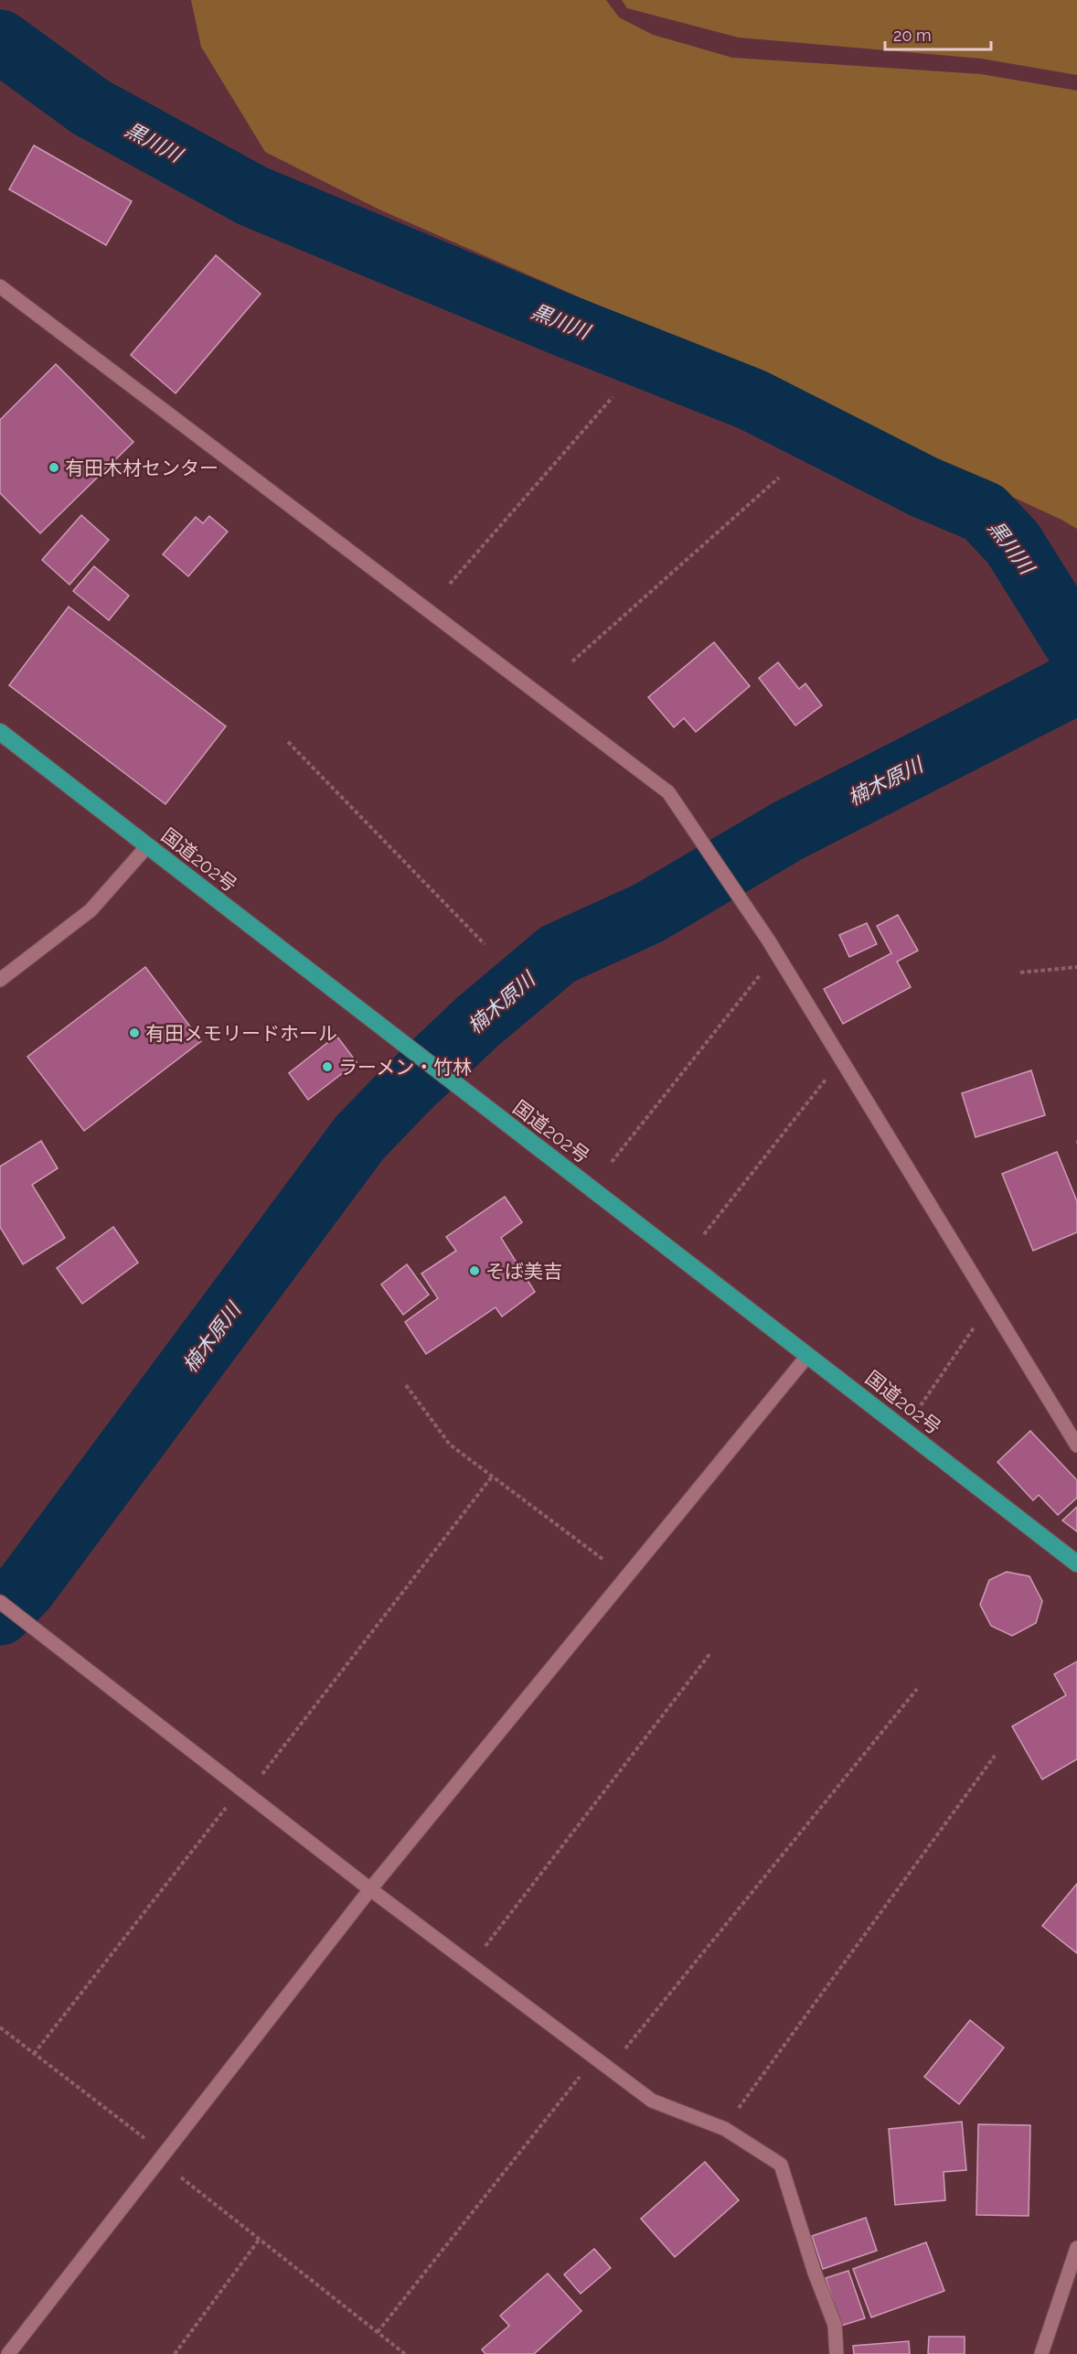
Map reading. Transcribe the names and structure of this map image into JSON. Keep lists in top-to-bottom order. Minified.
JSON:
{"streets":{"highway":["国道202号"]},"water":["黒川川","楠木原川"],"places":["有田木材センター","有田メモリードホール","ラーメン・竹林","そば美吉"],"scale_bar":"20 m"}
